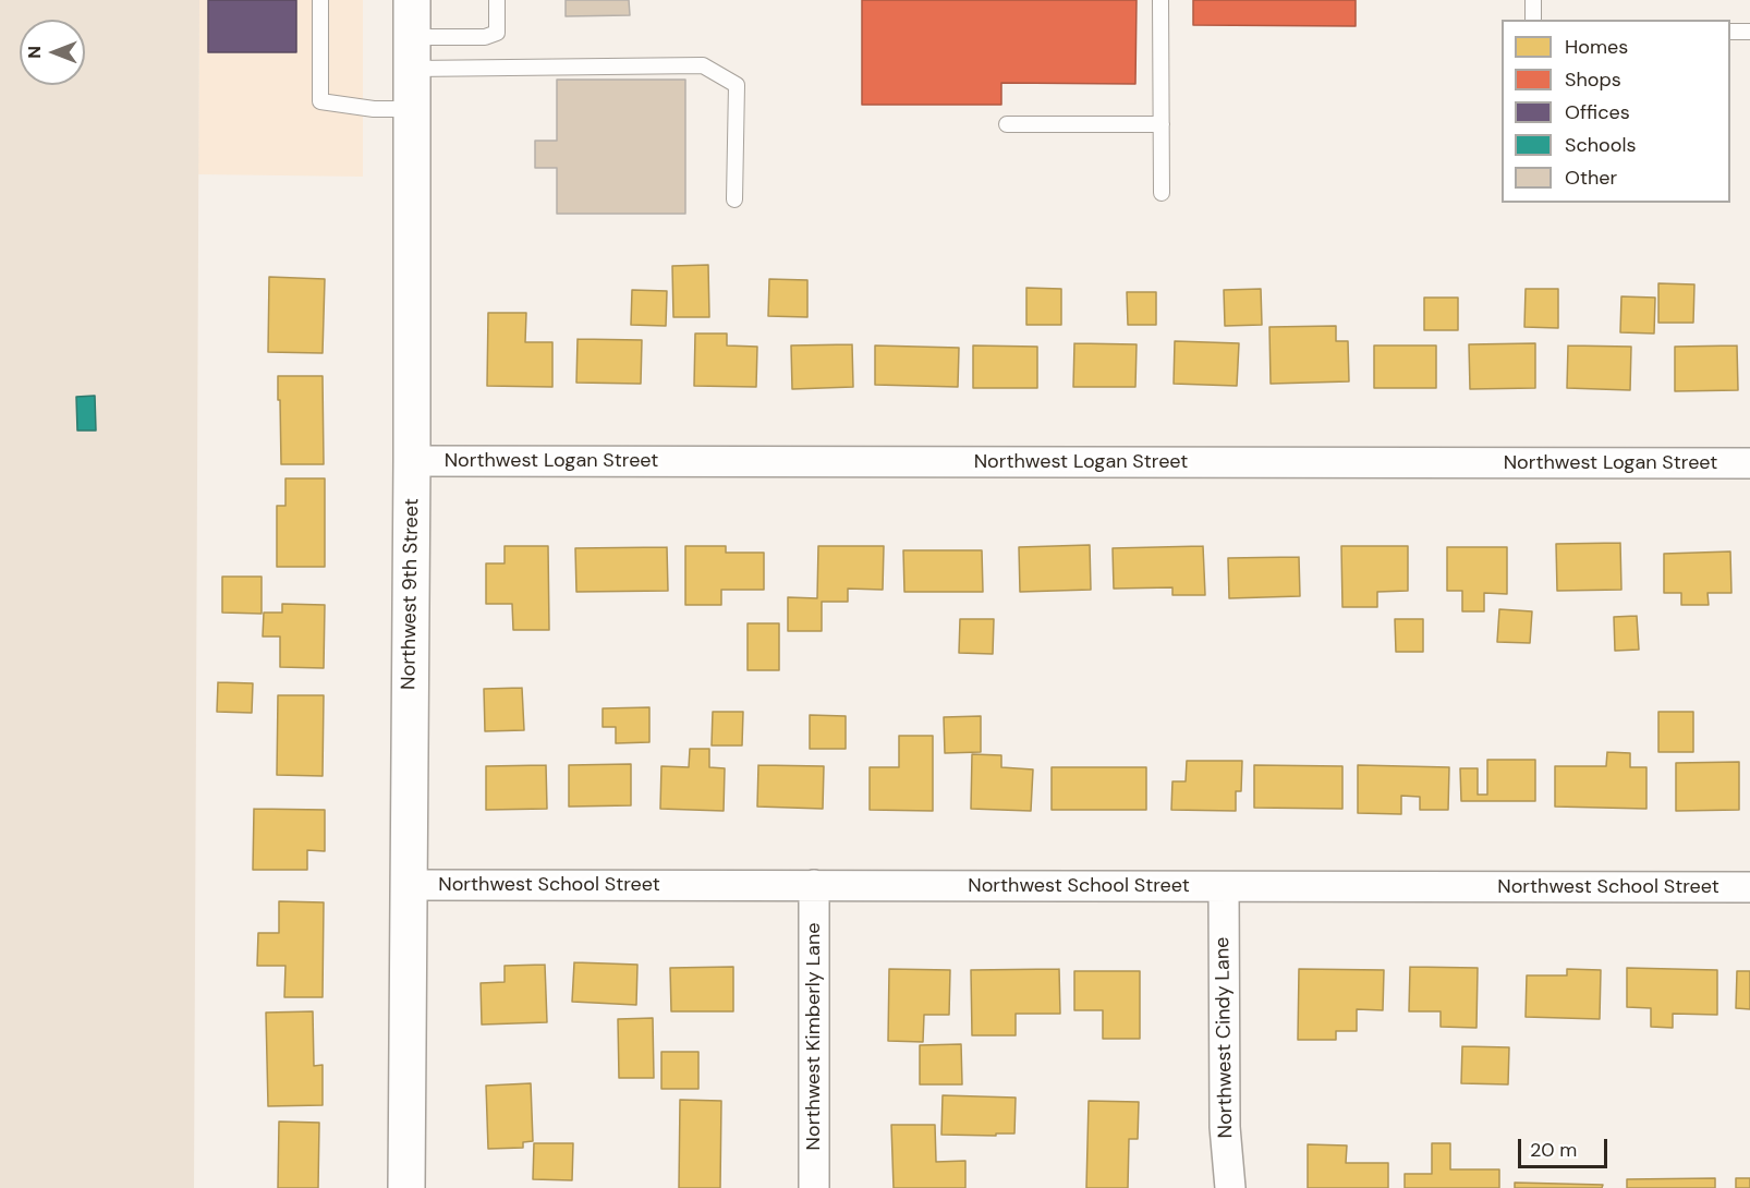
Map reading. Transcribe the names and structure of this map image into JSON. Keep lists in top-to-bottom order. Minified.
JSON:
{"streets":{"street":["Northwest Logan Street","Northwest 9th Street","Northwest School Street","Northwest Kimberly Lane","Northwest Cindy Lane"]},"crossings":[["Northwest Logan Street","Northwest 9th Street"],["Northwest 9th Street","Northwest School Street"],["Northwest School Street","Northwest Kimberly Lane"],["Northwest School Street","Northwest Cindy Lane"]],"legend":["Homes","Shops","Offices","Schools","Other"],"scale_bar":"20 m","north":"left"}
